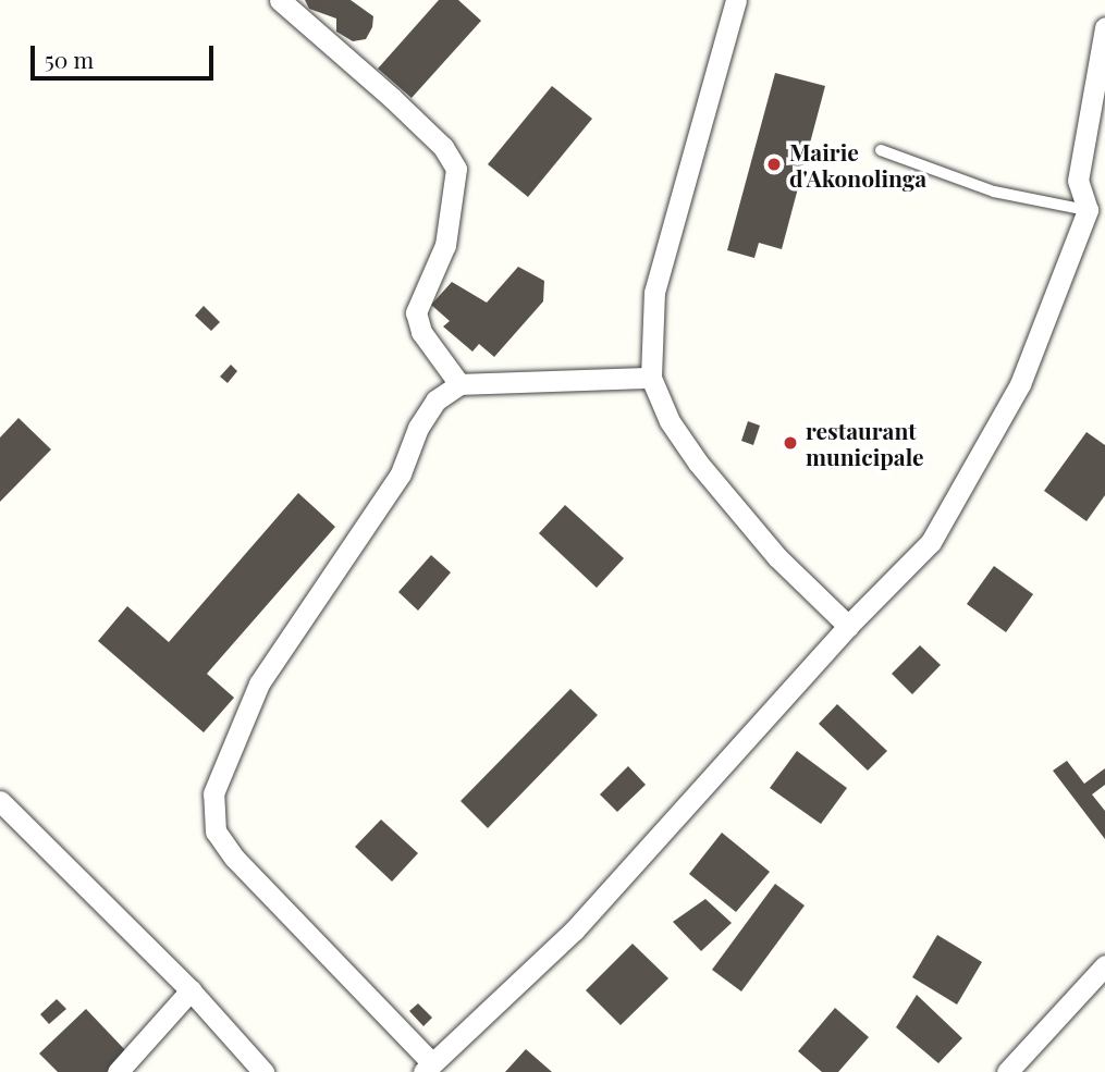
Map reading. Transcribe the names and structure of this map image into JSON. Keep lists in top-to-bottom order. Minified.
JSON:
{"places":["Mairie d'Akonolinga","restaurant municipale"],"scale_bar":"50 m"}
